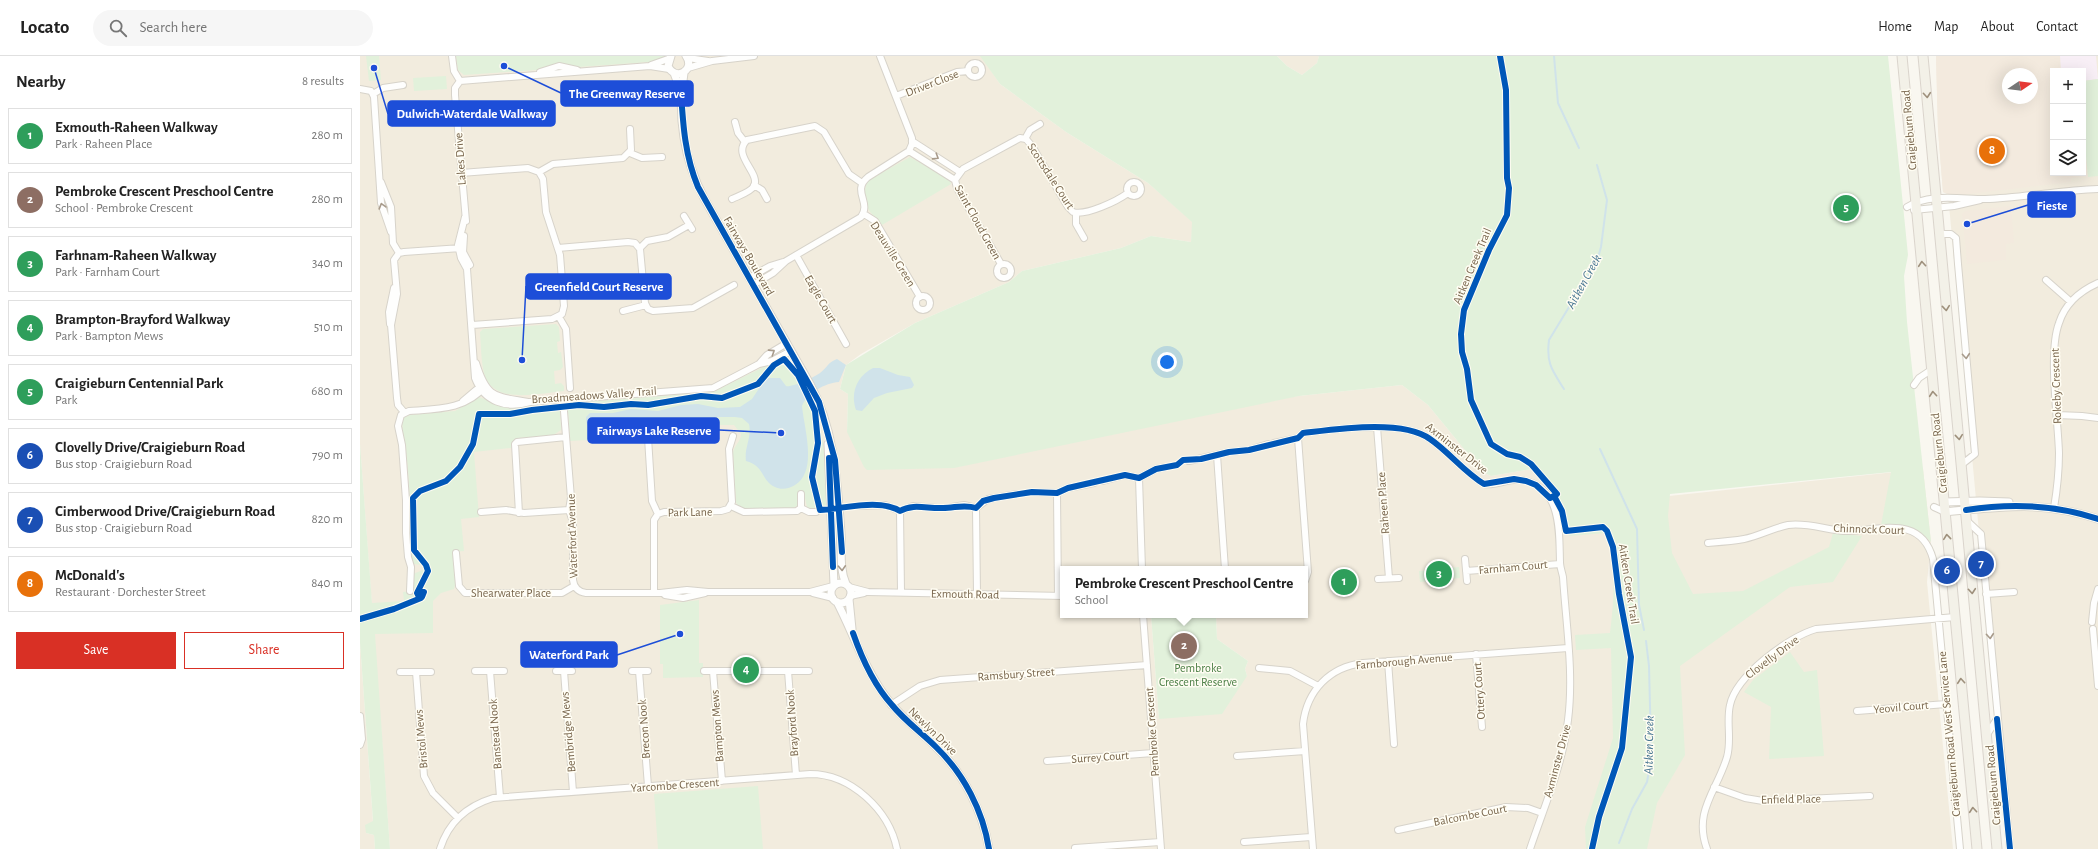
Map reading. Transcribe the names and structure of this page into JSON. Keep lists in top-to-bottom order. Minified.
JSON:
{"streets":{"main road":["Craigieburn Road"],"street":["Driver Close","Lakes Drive","Scottsdale Court","Saint Cloud Green","Deauville Green","Fairways Boulevard","Eagle Court","Rokeby Crescent","Axminster Drive","Raheen Place","Park Lane","Chinnock Court","Waterford Avenue","Farnham Court","Shearwater Place","Exmouth Road","Clovelly Drive","Farnborough Avenue","Ramsbury Street","Ottery Court","Yeovil Court","Brayford Nook","Bampton Mews","Brecon Nook","Newlyn Drive","Bembridge Mews","Pembroke Crescent","Banstead Nook","Craigieburn Road West Service Lane","Bristol Mews","Surrey Court","Yarcombe Crescent","Enfield Place","Balcombe Court"],"cycle path":["Aitken Creek Trail","Broadmeadows Valley Trail"]},"crossings":[["Craigieburn Road","Clovelly Drive"],["Scottsdale Court","Saint Cloud Green"],["Fairways Boulevard","Waterford Avenue"],["Fairways Boulevard","Exmouth Road"],["Fairways Boulevard","Newlyn Drive"],["Axminster Drive","Raheen Place"],["Axminster Drive","Farnham Court"],["Axminster Drive","Farnborough Avenue"],["Axminster Drive","Balcombe Court"],["Park Lane","Waterford Avenue"],["Chinnock Court","Clovelly Drive"],["Chinnock Court","Craigieburn Road West Service Lane"],["Waterford Avenue","Shearwater Place"],["Waterford Avenue","Exmouth Road"],["Waterford Avenue","Newlyn Drive"],["Exmouth Road","Newlyn Drive"],["Clovelly Drive","Craigieburn Road West Service Lane"],["Clovelly Drive","Enfield Place"],["Farnborough Avenue","Ottery Court"],["Ramsbury Street","Newlyn Drive"],["Ramsbury Street","Pembroke Crescent"],["Yeovil Court","Craigieburn Road West Service Lane"],["Brayford Nook","Yarcombe Crescent"],["Bampton Mews","Yarcombe Crescent"],["Brecon Nook","Yarcombe Crescent"],["Bembridge Mews","Yarcombe Crescent"],["Pembroke Crescent","Surrey Court"],["Banstead Nook","Yarcombe Crescent"],["Bristol Mews","Yarcombe Crescent"]],"water":["Aitken Creek"],"parks":["Pembroke Crescent Reserve"],"places":["The Greenway Reserve","Dulwich-Waterdale Walkway","Fieste","Greenfield Court Reserve","Fairways Lake Reserve","Waterford Park"],"north":"right","page":{"header":"Locato","search":"Search here","nav":["Home","Map","About","Contact"],"heading":["Nearby","8 results"],"map_buttons":["+","−"],"list":[{"mark":"1","name":"Exmouth-Raheen Walkway","note":"Park · Raheen Place","value":"280 m"},{"mark":"2","name":"Pembroke Crescent Preschool Centre","note":"School · Pembroke Crescent","value":"280 m"},{"mark":"3","name":"Farhnam-Raheen Walkway","note":"Park · Farnham Court","value":"340 m"},{"mark":"4","name":"Brampton-Brayford Walkway","note":"Park · Bampton Mews","value":"510 m"},{"mark":"5","name":"Craigieburn Centennial Park","note":"Park","value":"680 m"},{"mark":"6","name":"Clovelly Drive/Craigieburn Road","note":"Bus stop · Craigieburn Road","value":"790 m"},{"mark":"7","name":"Cimberwood Drive/Craigieburn Road","note":"Bus stop · Craigieburn Road","value":"820 m"},{"mark":"8","name":"McDonald's","note":"Restaurant · Dorchester Street","value":"840 m"}],"pins":["8","5","7","6","3","1","2","4"],"popup":["Pembroke Crescent Preschool Centre","School"],"buttons":["Save","Share"]}}
